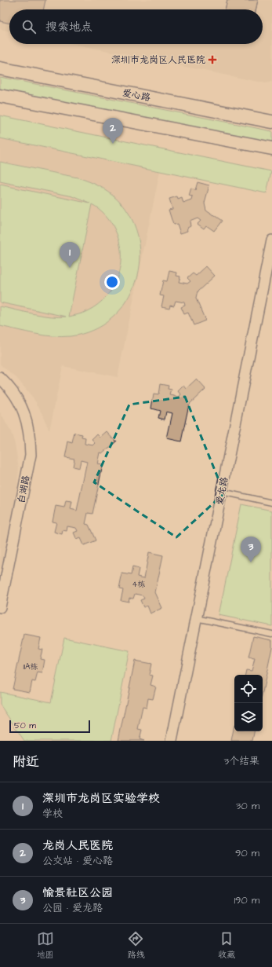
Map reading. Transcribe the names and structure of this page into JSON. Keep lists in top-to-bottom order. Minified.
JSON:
{"streets":{"street":["爱心路","白湖路","爱龙路"]},"places":{"health":["深圳市龙岗区人民医院"]},"house_numbers":["4栋","11A栋"],"scale_bar":"50 m","page":{"search":"搜索地点","pins":["2","1","3"],"scale":"50 m","heading":["附近","3个结果"],"list":[{"mark":"1","name":"深圳市龙岗区实验学校","note":"学校","value":"30 m"},{"mark":"2","name":"龙岗人民医院","note":"公交站 · 爱心路","value":"90 m"},{"mark":"3","name":"愉景社区公园","note":"公园 · 爱龙路","value":"190 m"}],"nav":["地图","路线","收藏"]}}
